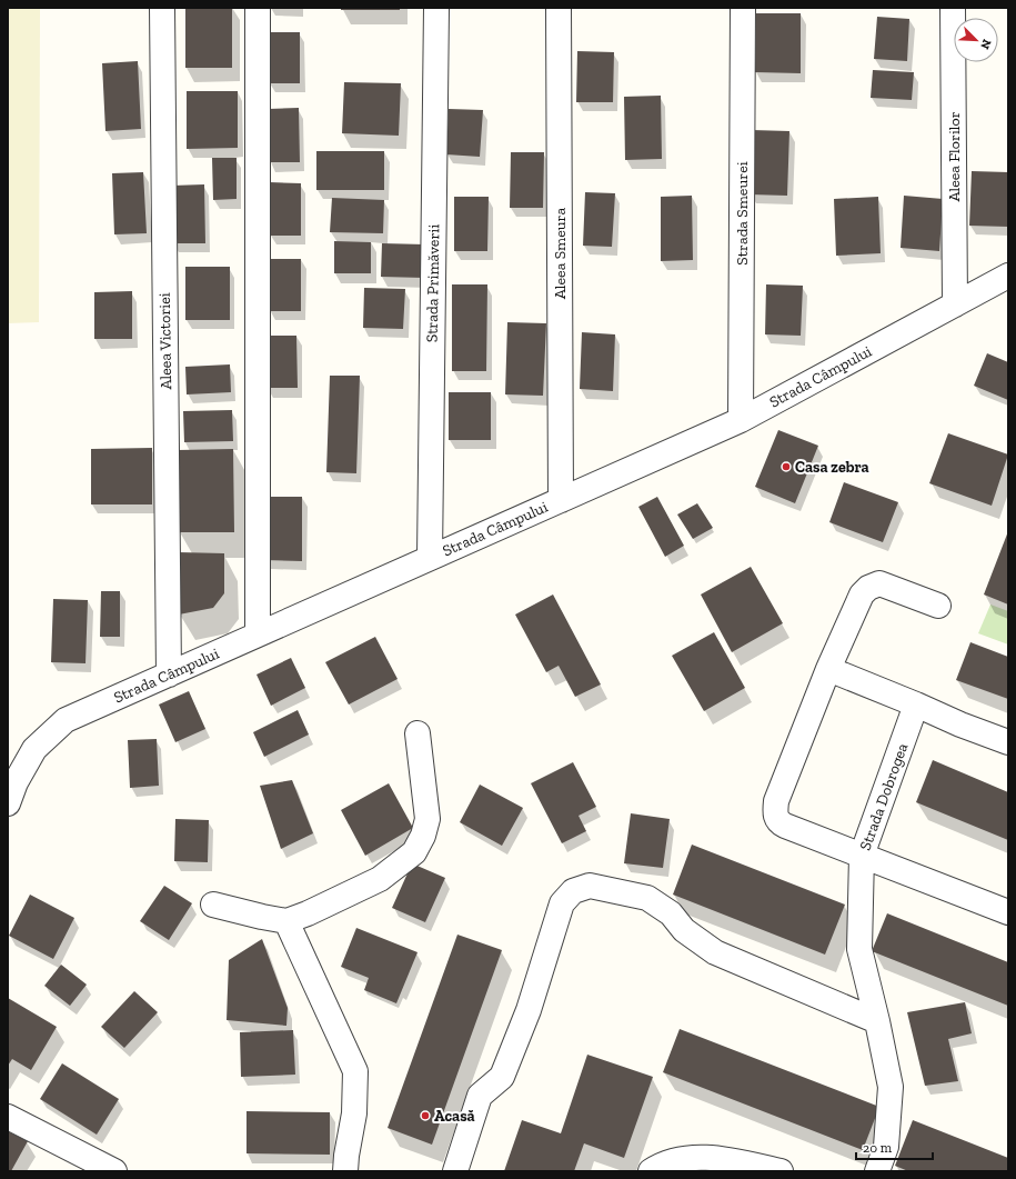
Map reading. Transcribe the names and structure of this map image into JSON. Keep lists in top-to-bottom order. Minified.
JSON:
{"streets":{"street":["Aleea Florilor","Strada Smeurei","Aleea Smeura","Strada Primăverii","Aleea Victoriei","Strada Câmpului","Strada Dobrogea"]},"crossings":[["Aleea Florilor","Strada Câmpului"],["Strada Smeurei","Strada Câmpului"],["Aleea Smeura","Strada Câmpului"],["Strada Primăverii","Strada Câmpului"],["Aleea Victoriei","Strada Câmpului"]],"places":["Casa zebra","Acasă"],"scale_bar":"20 m","north":"bottom right"}
